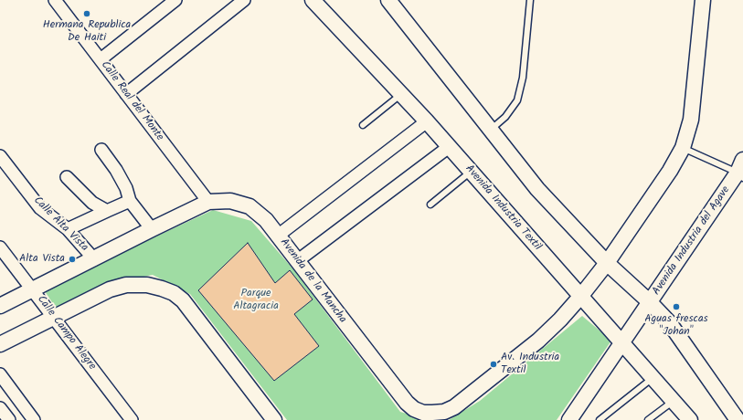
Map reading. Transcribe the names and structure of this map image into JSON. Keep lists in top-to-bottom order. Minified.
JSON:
{"streets":{"street":["Calle Real del Monte","Avenida Industria Textil","Calle Alta Vista","Avenida Industria del Agave","Avenida de la Mancha","Calle Campo Alegre"]},"crossings":[["Calle Real del Monte","Avenida de la Mancha"],["Avenida Industria Textil","Avenida Industria del Agave"],["Avenida Industria Textil","Avenida de la Mancha"],["Calle Alta Vista","Avenida de la Mancha"],["Avenida de la Mancha","Calle Campo Alegre"]],"parks":["Parque Altagracia"],"places":["Hermana Republica De Haiti","Alta Vista","Aguas frescas \"Johan\"","Av. Industria Textil"]}
